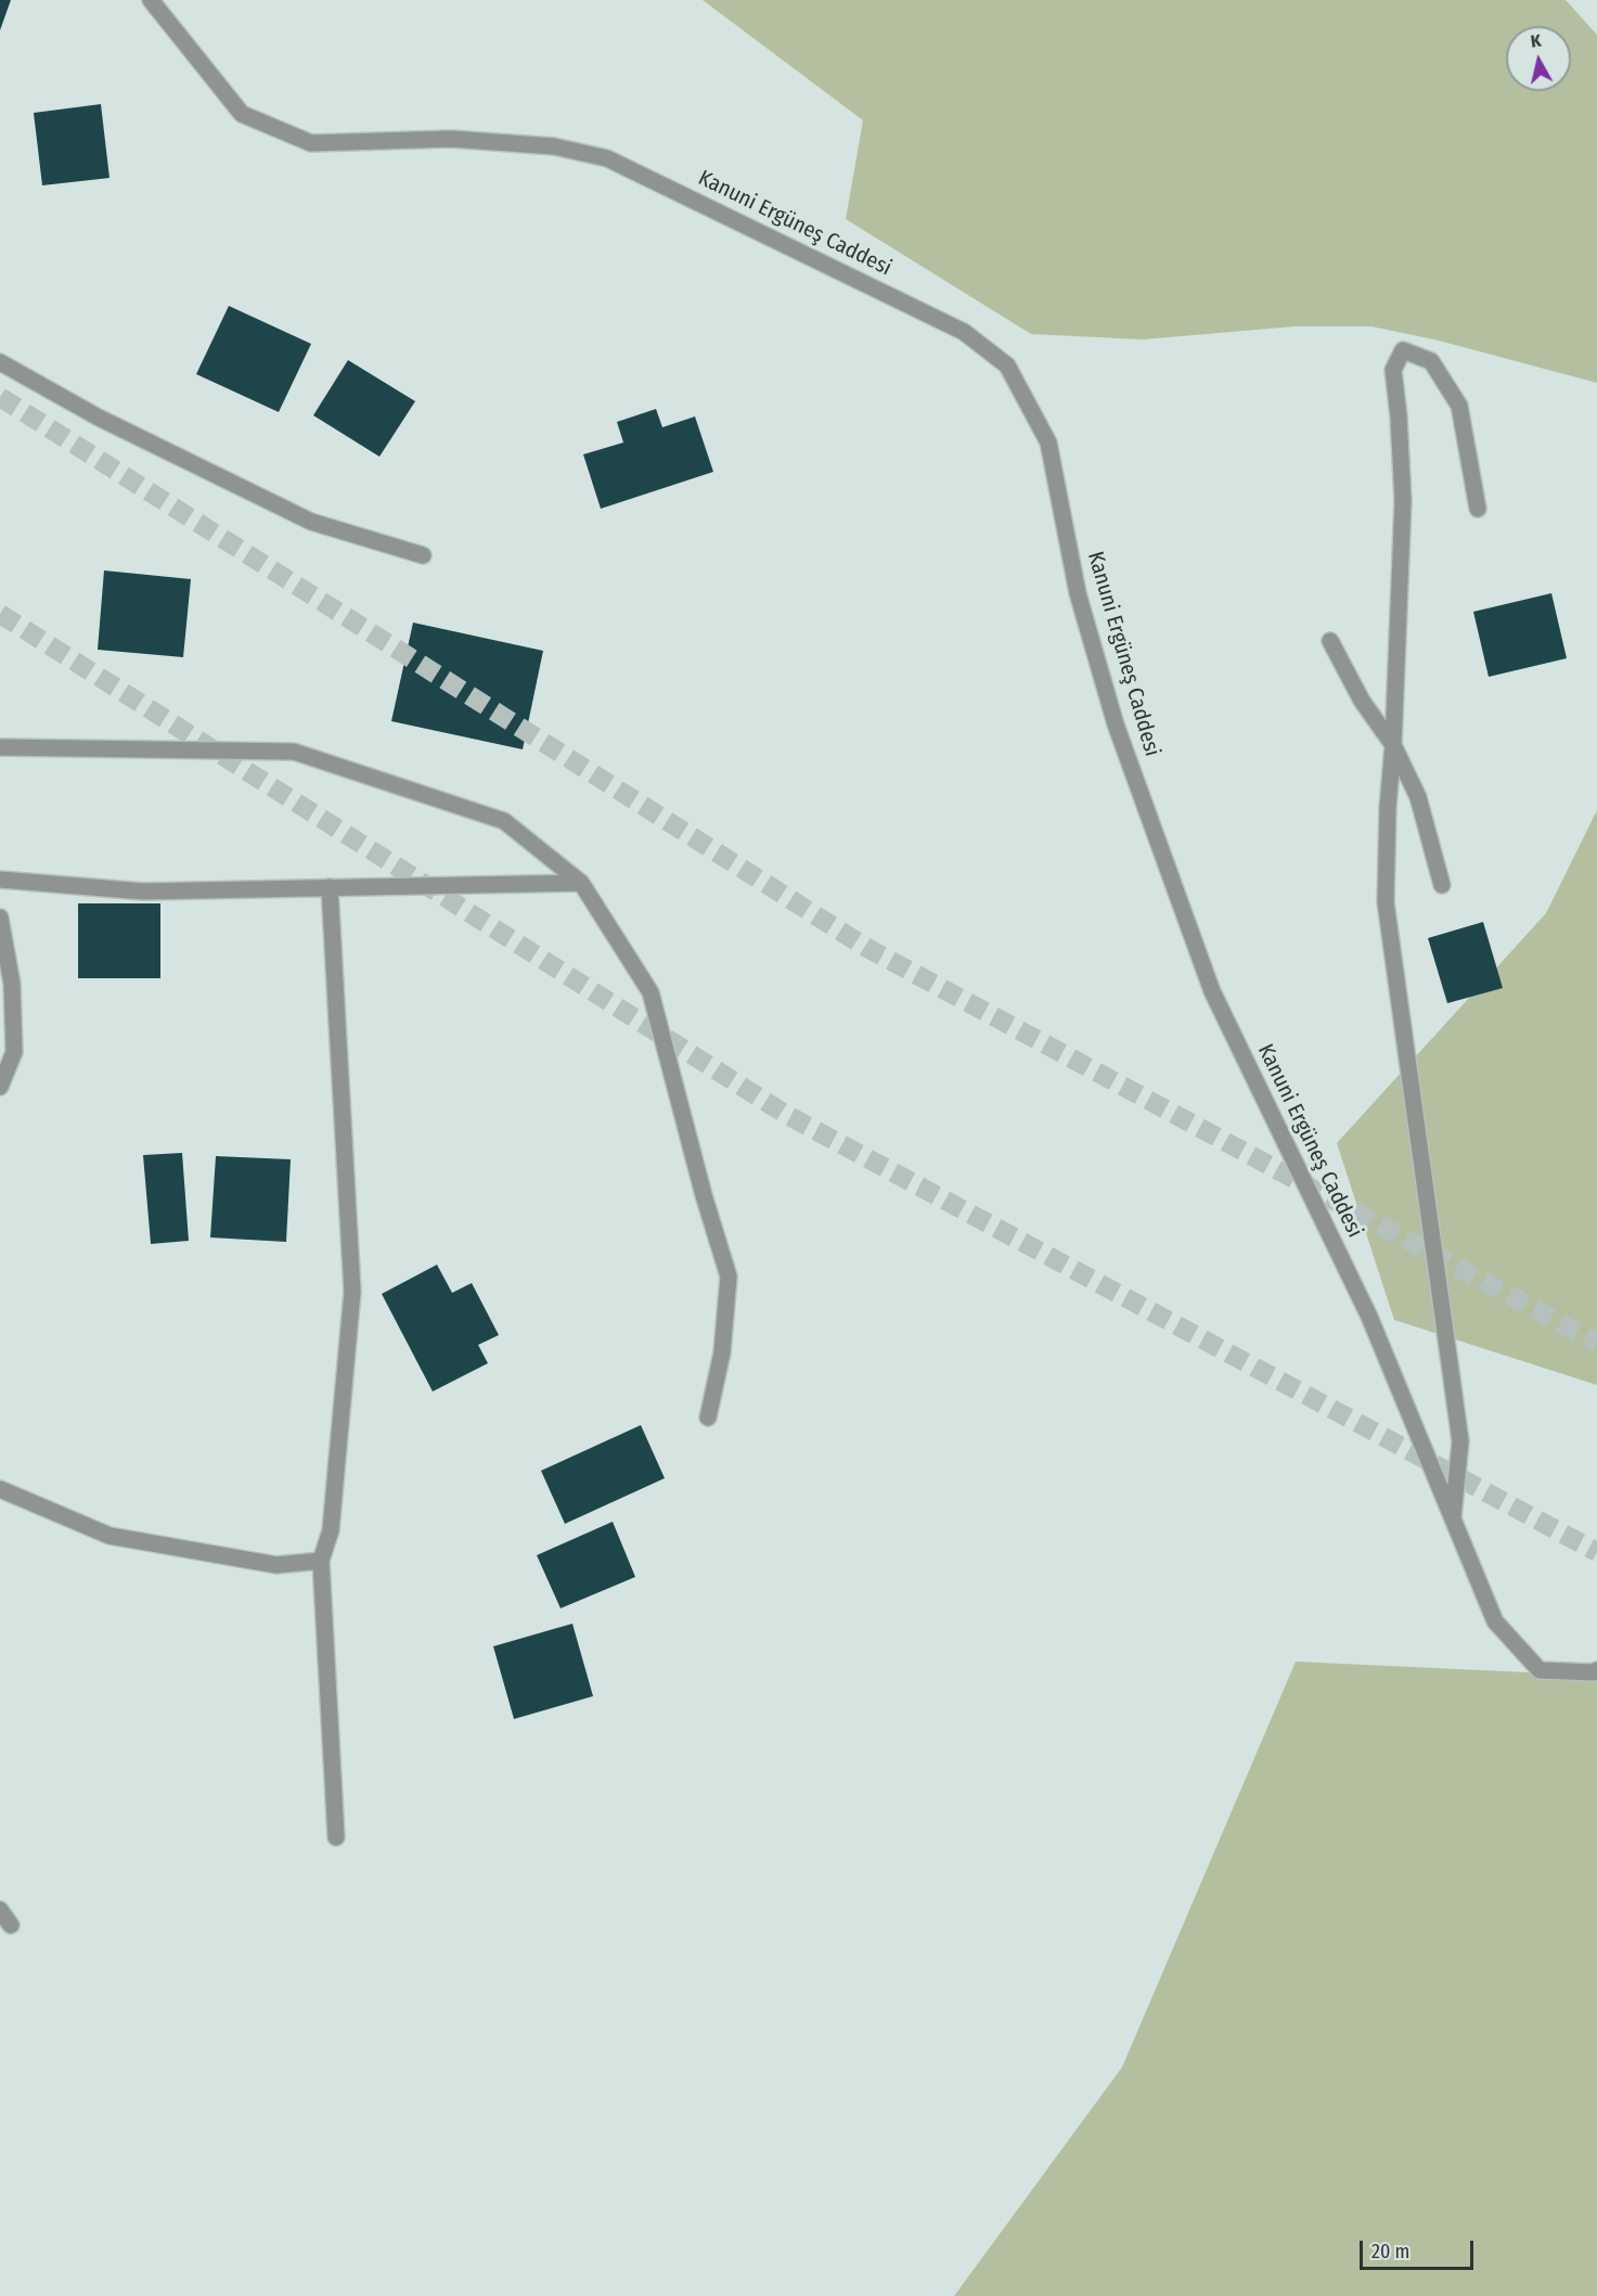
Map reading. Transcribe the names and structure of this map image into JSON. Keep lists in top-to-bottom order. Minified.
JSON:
{"streets":{"street":["Kanuni Ergüneş Caddesi"]},"scale_bar":"20 m","north":"top"}
